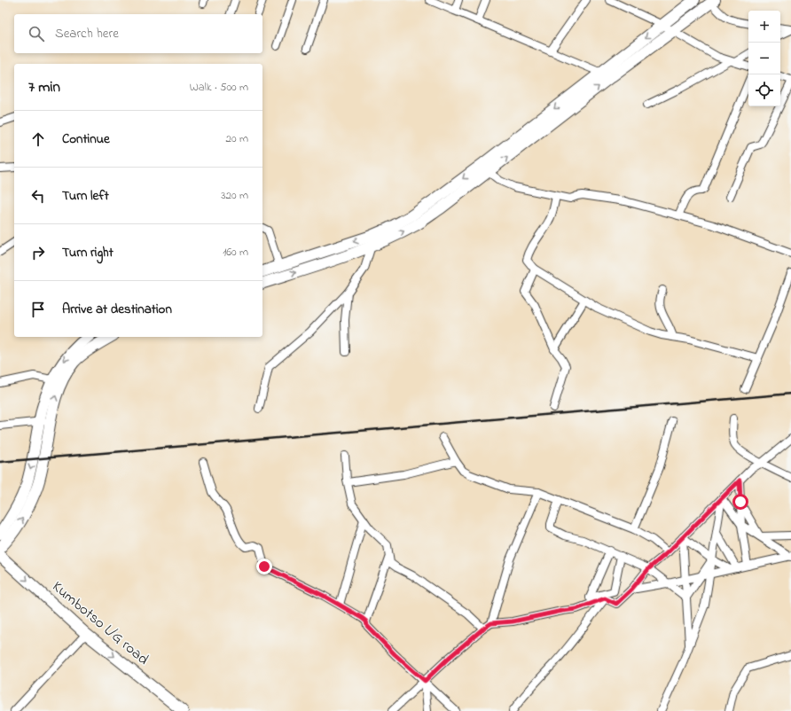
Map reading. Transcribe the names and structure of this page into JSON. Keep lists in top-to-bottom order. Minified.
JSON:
{"streets":{"main road":["Kumbotso L/G road"]},"one_way":["Kumbotso L/G road"],"page":{"map_buttons":["+","−"],"search":"Search here","heading":["7 min","Walk · 500 m"],"list":[["Continue","20 m"],["Turn left","320 m"],["Turn right","160 m"],"Arrive at destination"]}}
